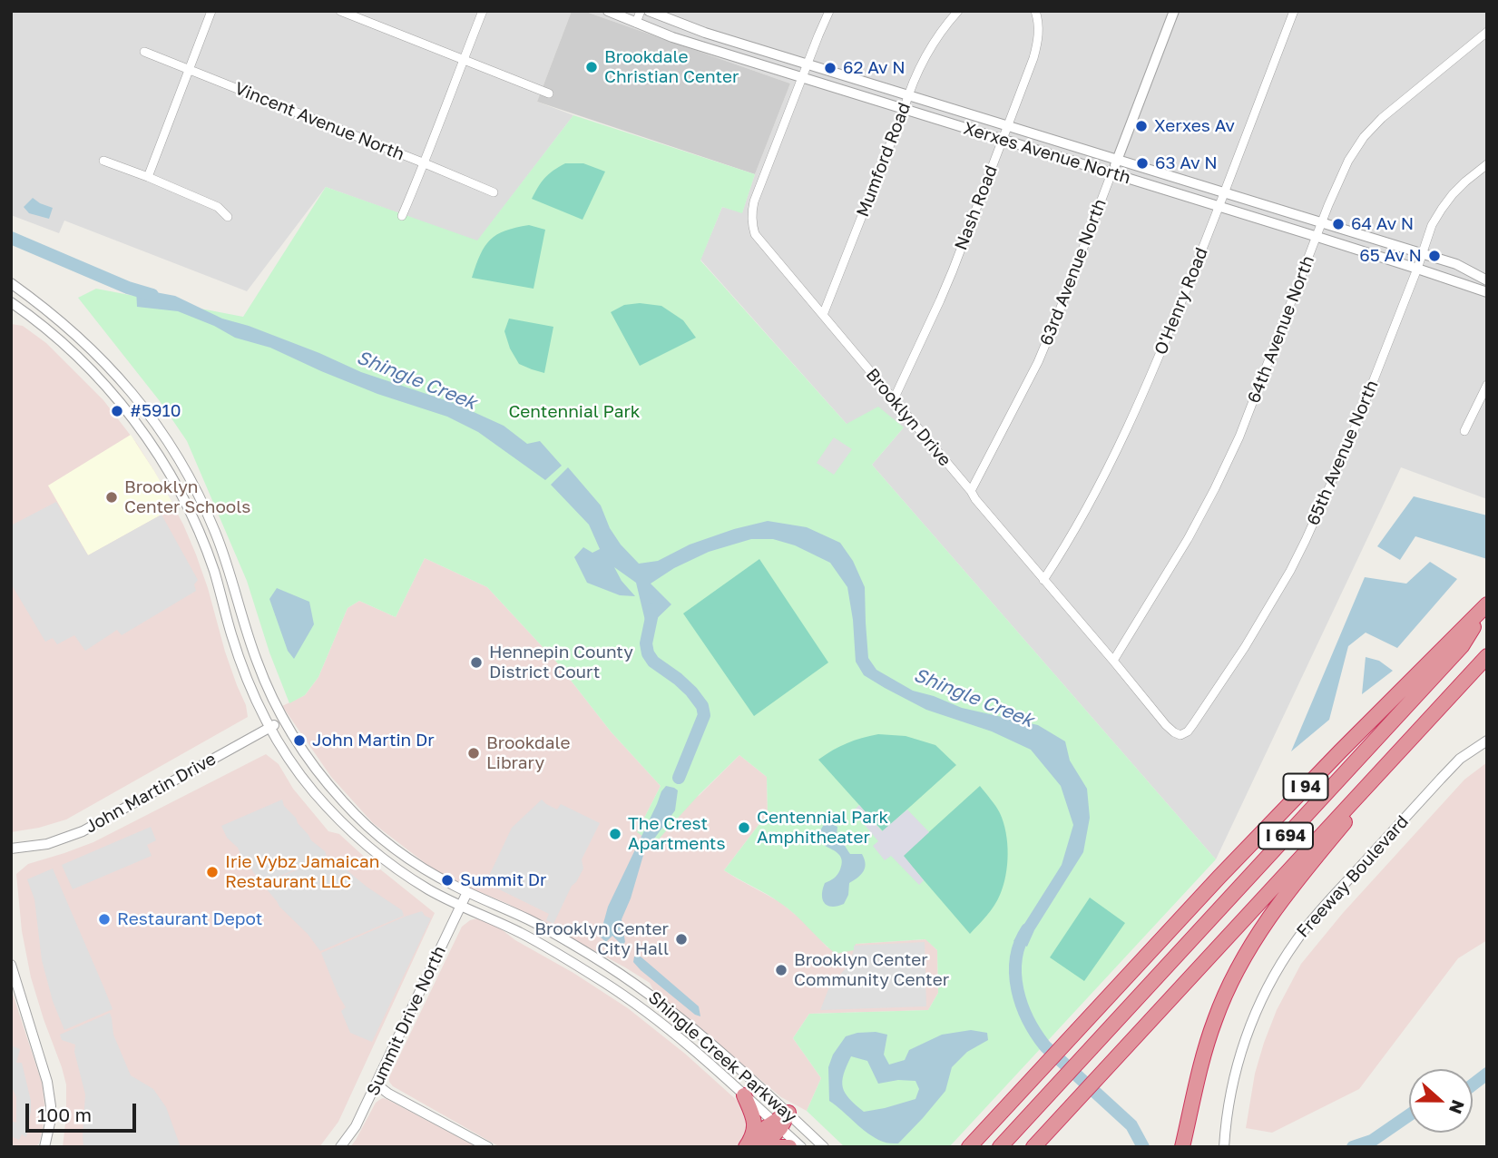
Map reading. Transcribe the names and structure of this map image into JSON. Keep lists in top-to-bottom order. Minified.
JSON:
{"streets":{"highway":["I 94","I 694"],"street":["Vincent Avenue North","Xerxes Avenue North","Mumford Road","Nash Road","63rd Avenue North","O'Henry Road","64th Avenue North","Brooklyn Drive","65th Avenue North","John Martin Drive","Freeway Boulevard","Summit Drive North","Shingle Creek Parkway"]},"crossings":[["Xerxes Avenue North","Mumford Road"],["Xerxes Avenue North","Nash Road"],["Xerxes Avenue North","63rd Avenue North"],["Xerxes Avenue North","O'Henry Road"],["Xerxes Avenue North","64th Avenue North"],["Xerxes Avenue North","Brooklyn Drive"],["Xerxes Avenue North","65th Avenue North"],["Mumford Road","Brooklyn Drive"],["Nash Road","Brooklyn Drive"],["63rd Avenue North","Brooklyn Drive"],["O'Henry Road","Brooklyn Drive"],["64th Avenue North","Brooklyn Drive"],["Brooklyn Drive","65th Avenue North"],["I 94","I 694"],["John Martin Drive","Shingle Creek Parkway"],["Summit Drive North","Shingle Creek Parkway"]],"water":["Shingle Creek"],"parks":["Centennial Park"],"places":["Brookdale Christian Center","62 Av N","Xerxes Av","63 Av N","64 Av N","65 Av N","#5910","Brooklyn Center Schools","Hennepin County District Court","John Martin Dr","Brookdale Library","Centennial Park Amphitheater","The Crest Apartments","Irie Vybz Jamaican Restaurant LLC","Summit Dr","Restaurant Depot","Brooklyn Center City Hall","Brooklyn Center Community Center"],"scale_bar":"100 m","north":"right"}
